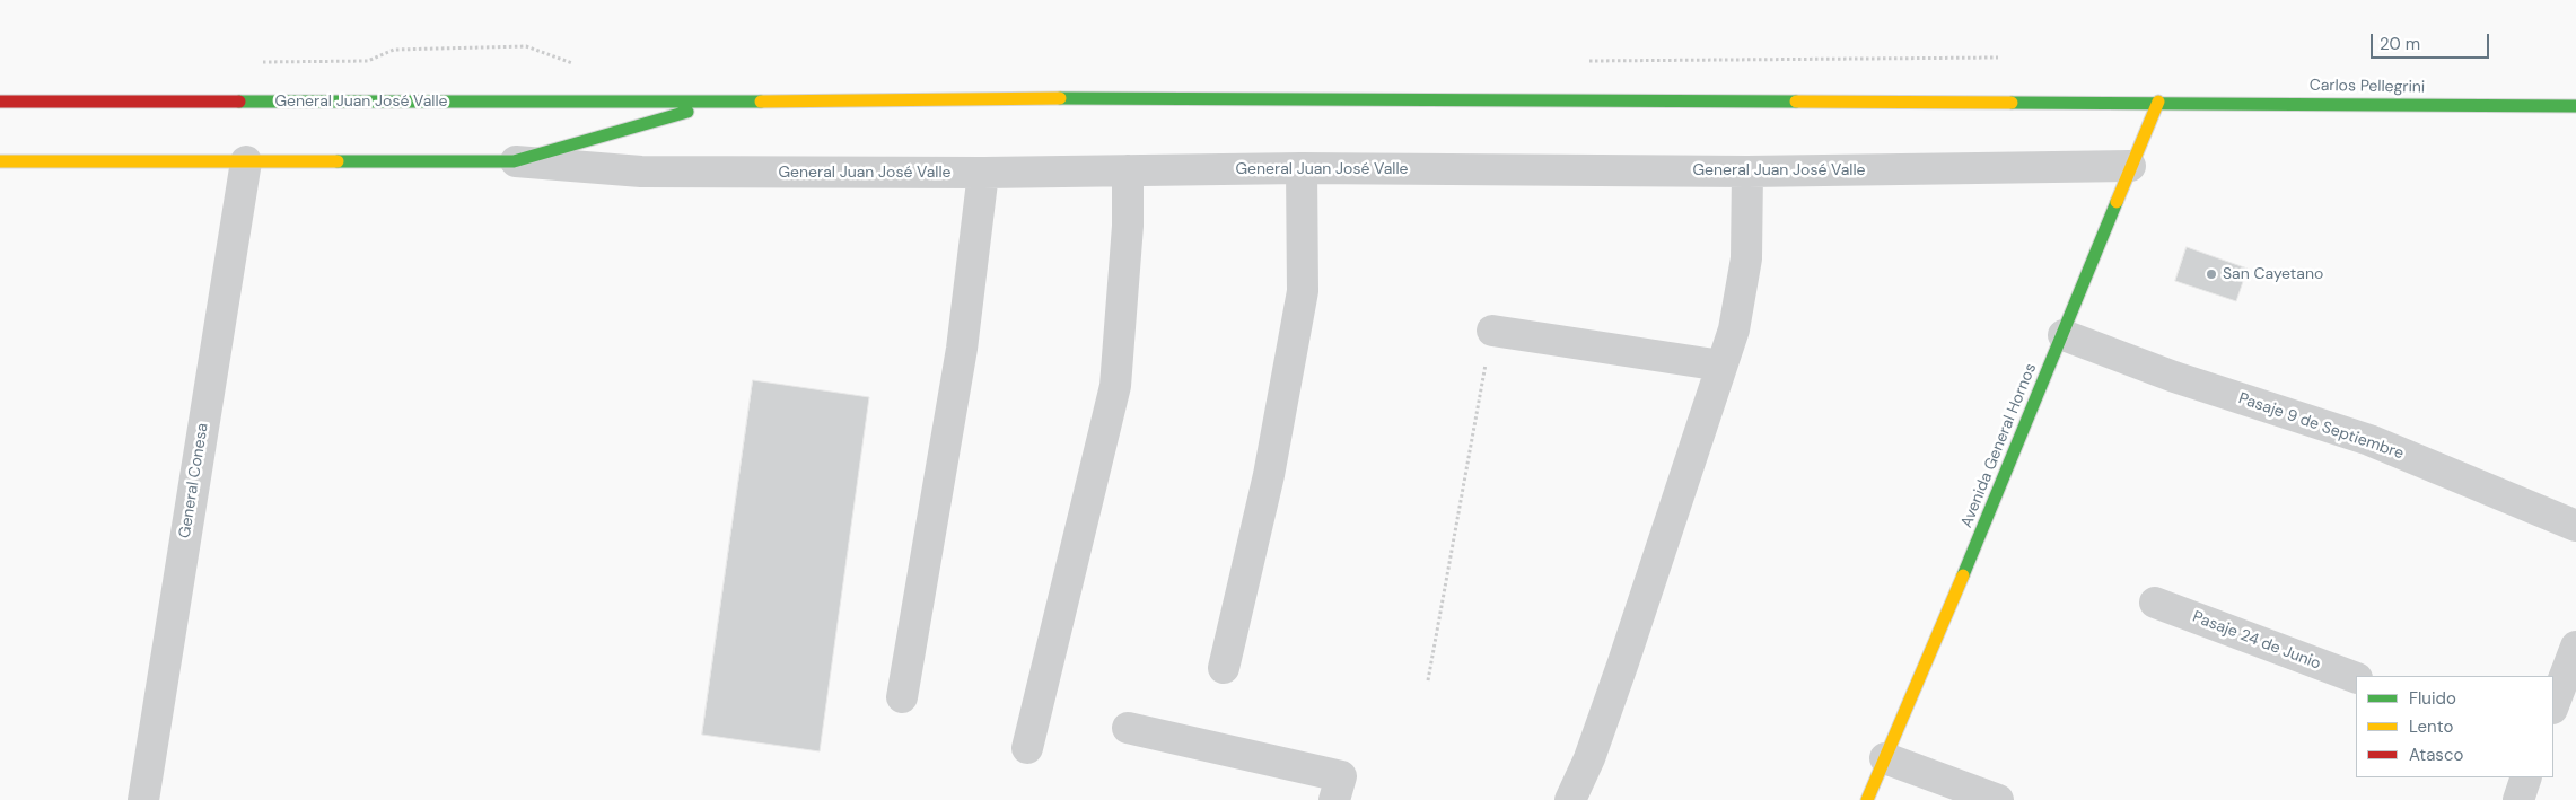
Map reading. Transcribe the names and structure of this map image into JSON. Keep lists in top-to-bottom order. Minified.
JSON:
{"streets":{"main road":["Carlos Pellegrini","General Juan José Valle","Avenida General Hornos"],"street":["Pasaje 9 de Septiembre","General Conesa","Pasaje 24 de Junio"]},"crossings":[["Carlos Pellegrini","General Juan José Valle"],["Carlos Pellegrini","Avenida General Hornos"],["General Juan José Valle","Avenida General Hornos"],["General Juan José Valle","General Conesa"],["Pasaje 9 de Septiembre","Avenida General Hornos"]],"places":["San Cayetano"],"legend":["Fluido","Lento","Atasco"],"scale_bar":"20 m"}
